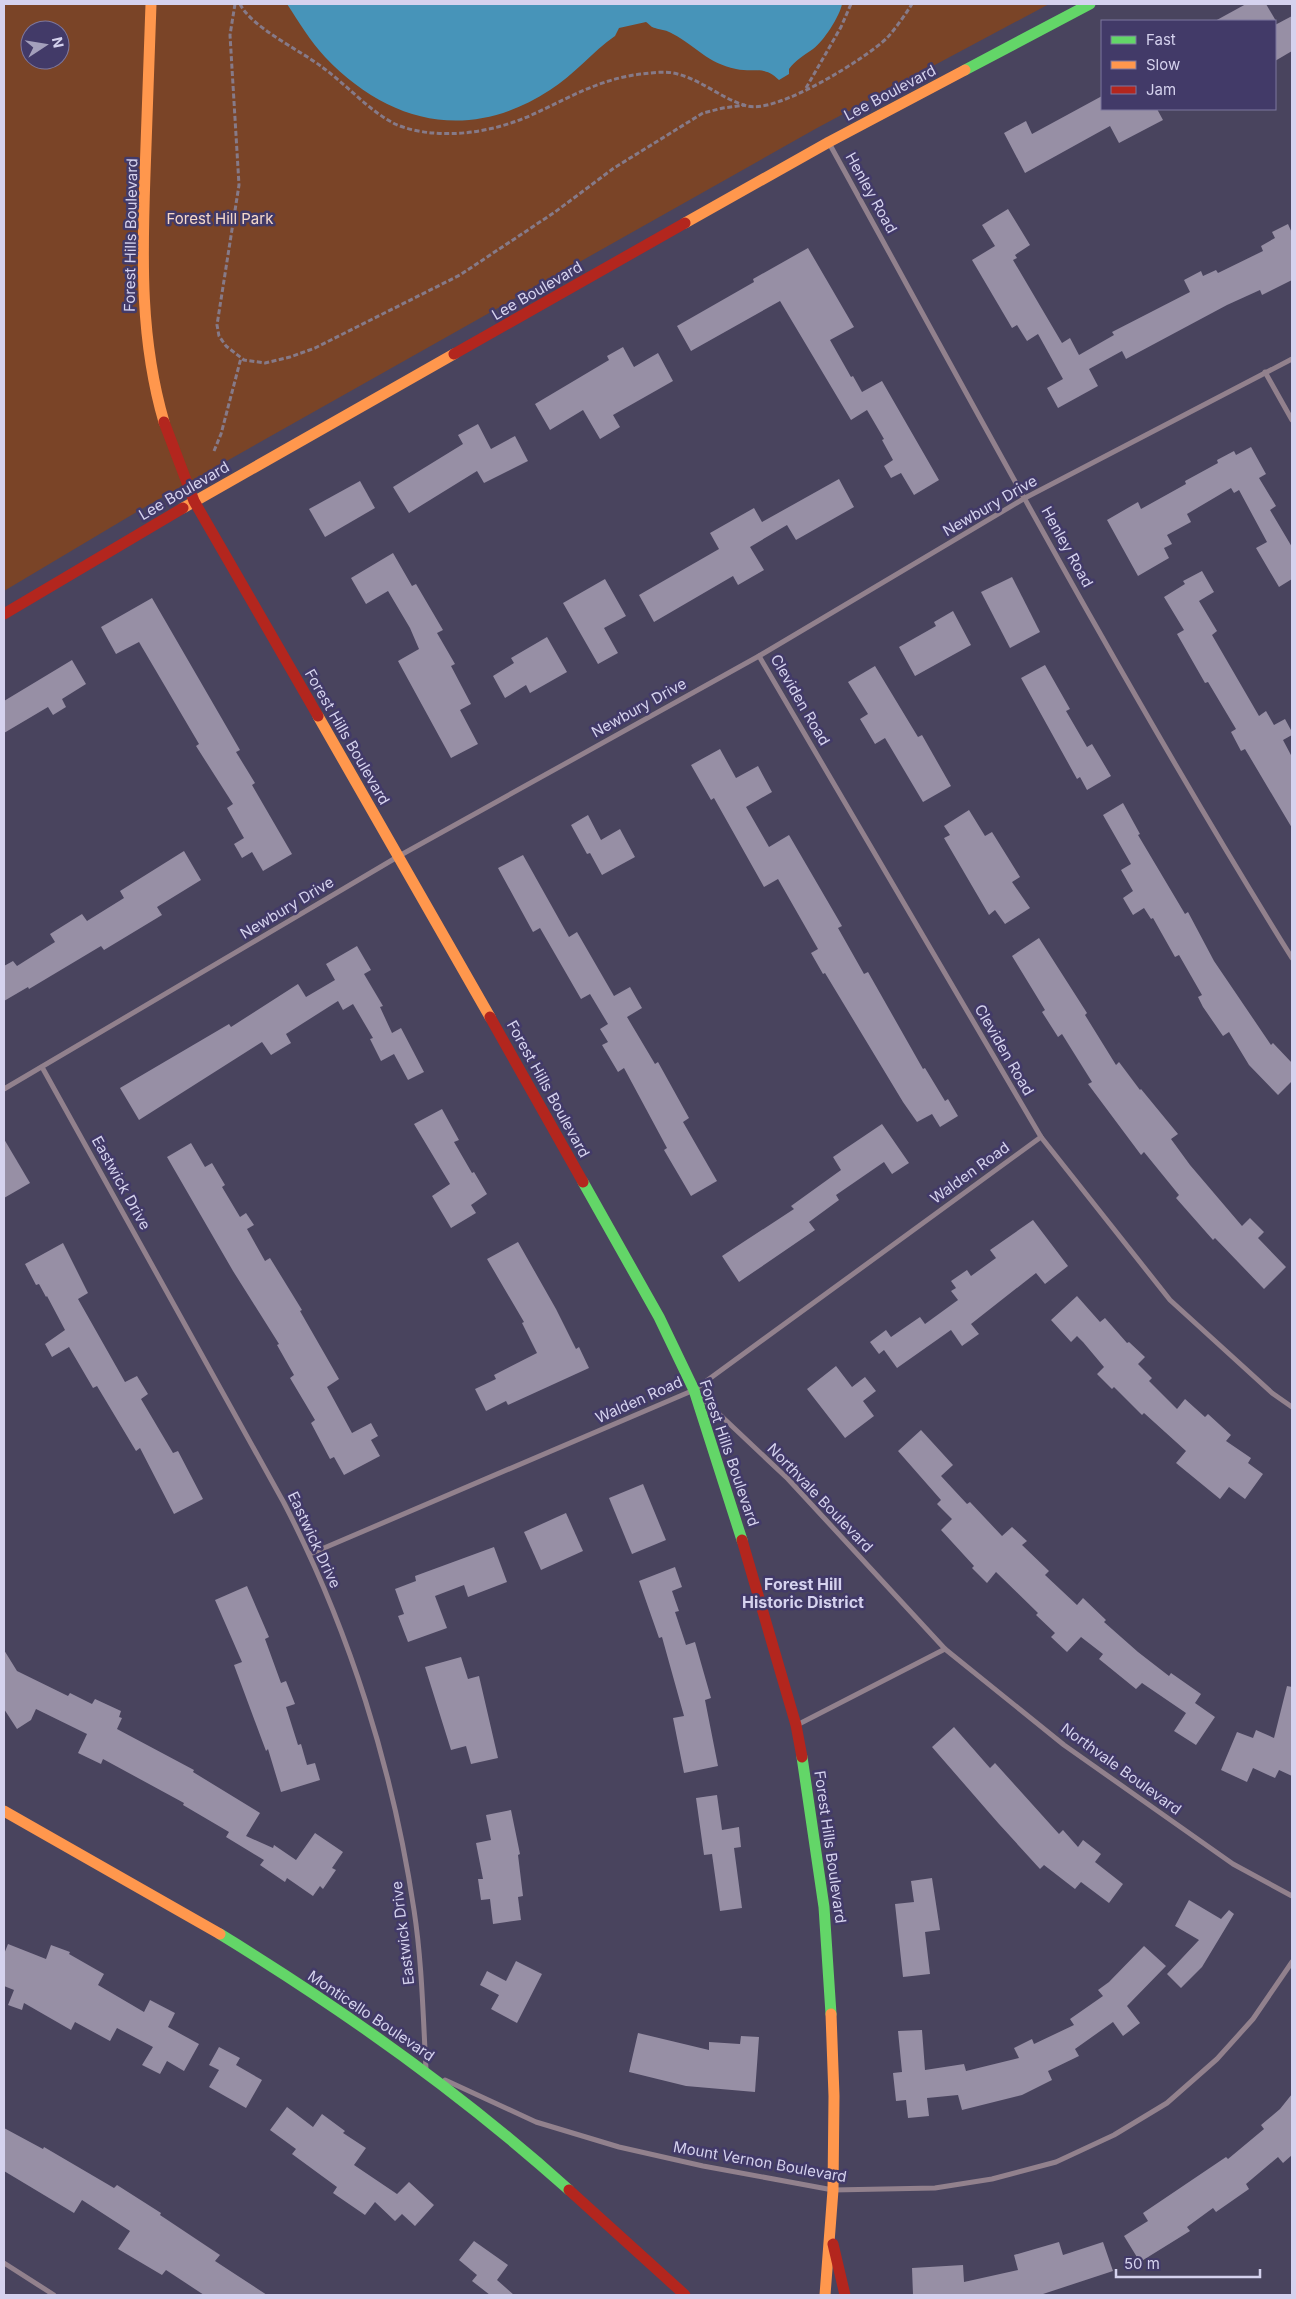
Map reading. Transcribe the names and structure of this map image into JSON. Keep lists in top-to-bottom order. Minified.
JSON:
{"streets":{"street":["Lee Boulevard","Henley Road","Forest Hills Boulevard","Newbury Drive","Cleviden Road","Walden Road","Eastwick Drive","Northvale Boulevard","Monticello Boulevard","Mount Vernon Boulevard"]},"crossings":[["Lee Boulevard","Henley Road"],["Lee Boulevard","Forest Hills Boulevard"],["Henley Road","Newbury Drive"],["Forest Hills Boulevard","Newbury Drive"],["Forest Hills Boulevard","Walden Road"],["Forest Hills Boulevard","Northvale Boulevard"],["Forest Hills Boulevard","Mount Vernon Boulevard"],["Newbury Drive","Cleviden Road"],["Newbury Drive","Eastwick Drive"],["Cleviden Road","Walden Road"],["Walden Road","Eastwick Drive"],["Walden Road","Northvale Boulevard"],["Eastwick Drive","Monticello Boulevard"],["Eastwick Drive","Mount Vernon Boulevard"],["Monticello Boulevard","Mount Vernon Boulevard"]],"districts":["Forest Hill Historic District"],"parks":["Forest Hill Park"],"legend":["Fast","Slow","Jam"],"scale_bar":"50 m","north":"right"}
